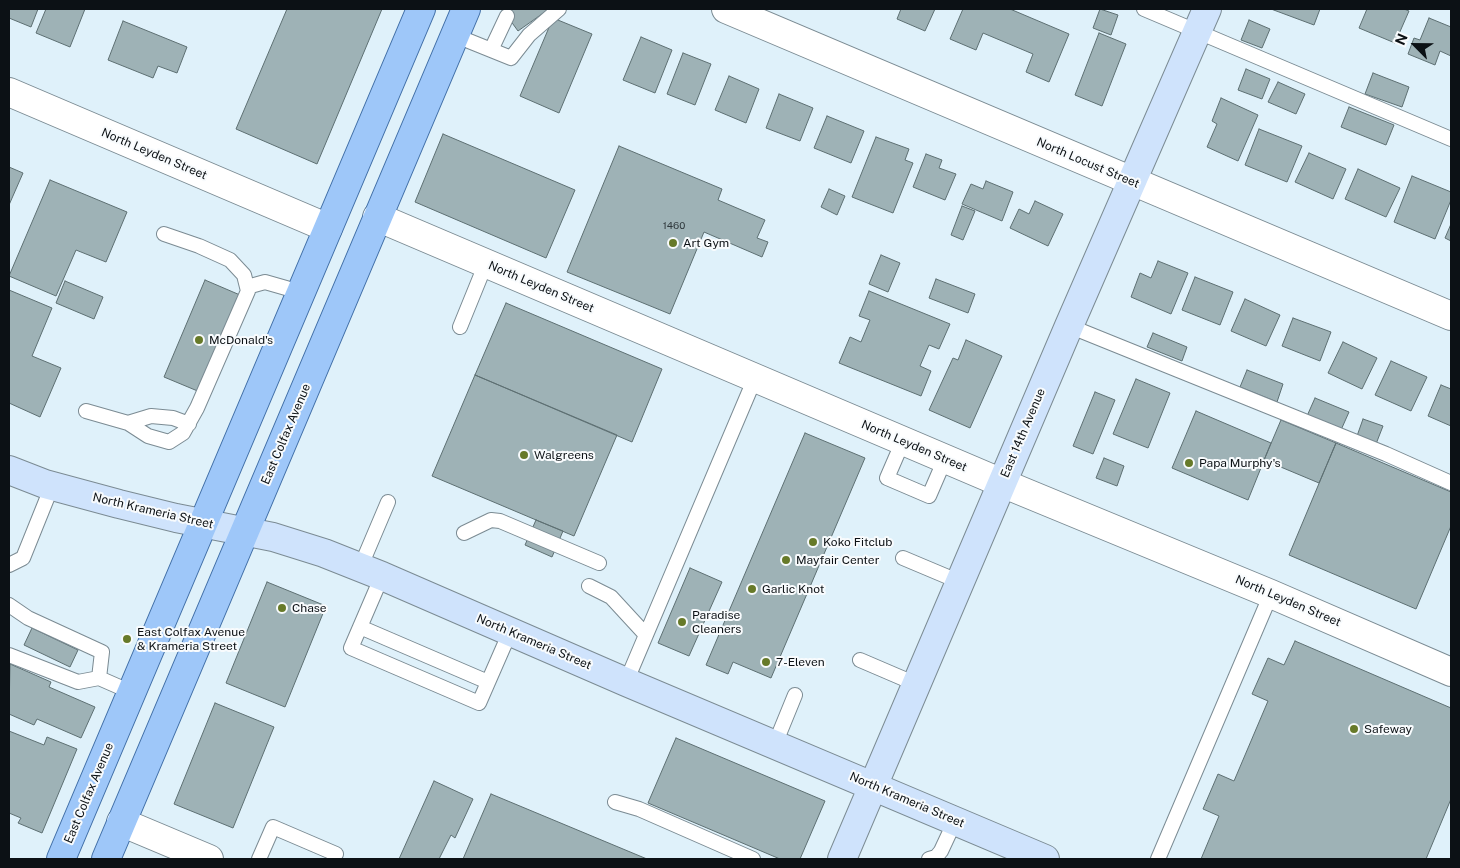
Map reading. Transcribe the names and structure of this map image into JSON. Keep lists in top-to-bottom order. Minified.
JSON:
{"streets":{"main road":["East Colfax Avenue"],"street":["North Leyden Street","North Locust Street","East 14th Avenue","North Krameria Street"]},"crossings":[["North Leyden Street","East 14th Avenue"],["North Leyden Street","East Colfax Avenue"],["North Locust Street","East 14th Avenue"],["East 14th Avenue","North Krameria Street"],["East Colfax Avenue","North Krameria Street"]],"places":["Art Gym","McDonald's","Walgreens","Papa Murphy's","Koko Fitclub","Mayfair Center","Garlic Knot","Chase","Paradise Cleaners","East Colfax Avenue & Krameria Street","7-Eleven","Safeway"],"house_numbers":["1460"],"north":"top left"}
